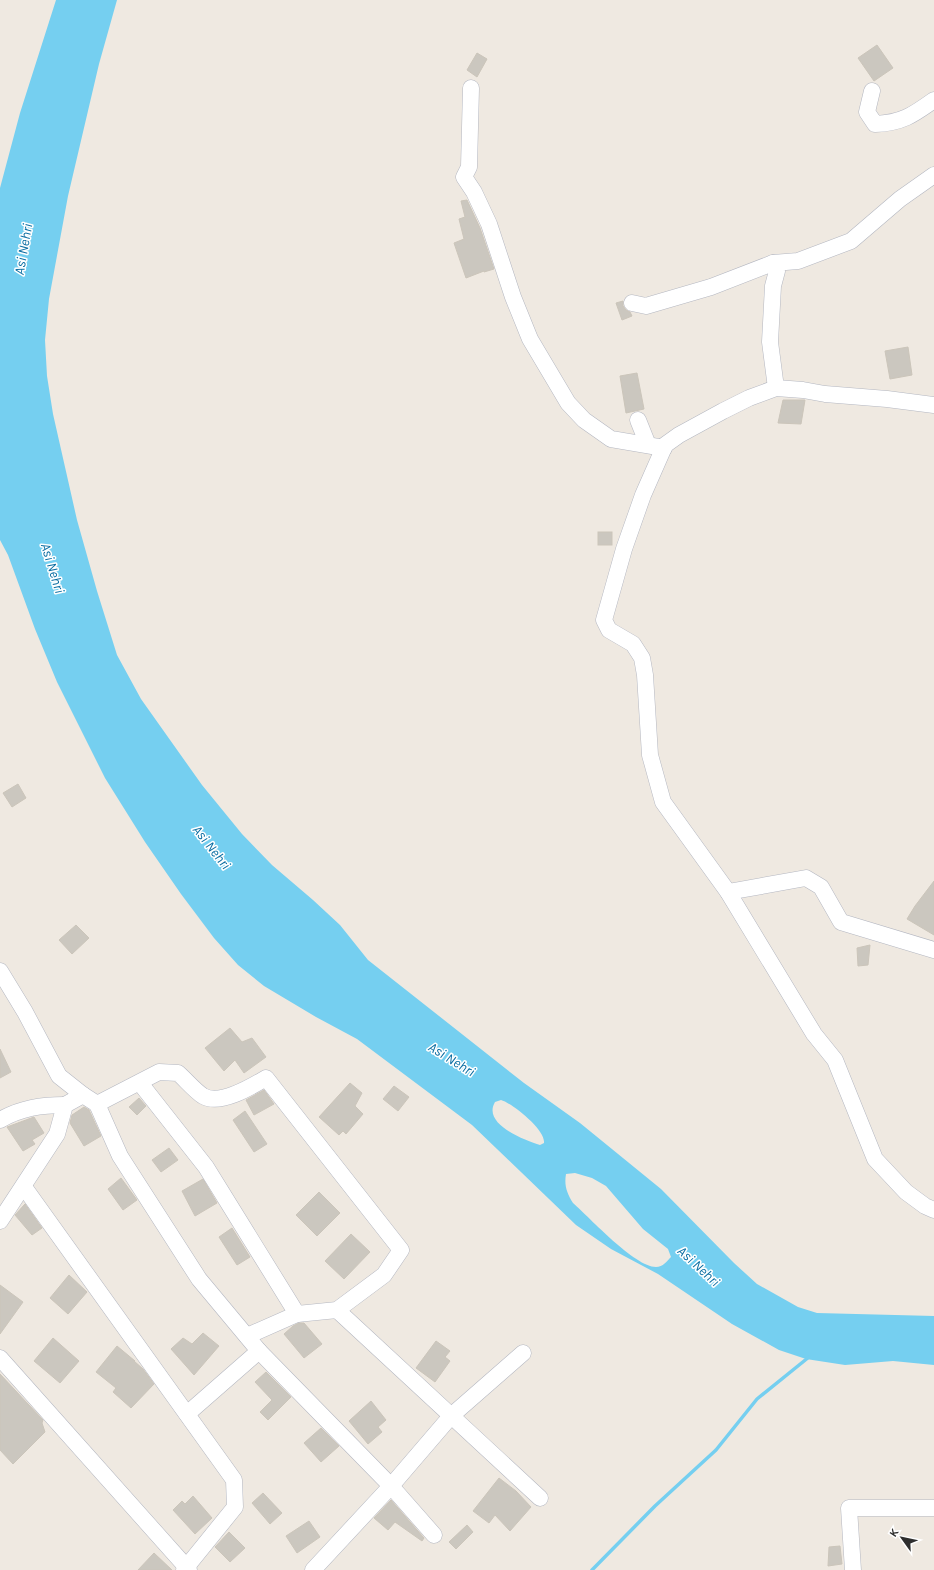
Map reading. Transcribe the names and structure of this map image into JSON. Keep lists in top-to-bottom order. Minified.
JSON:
{"water":["Asi Nehri"],"north":"top left"}
